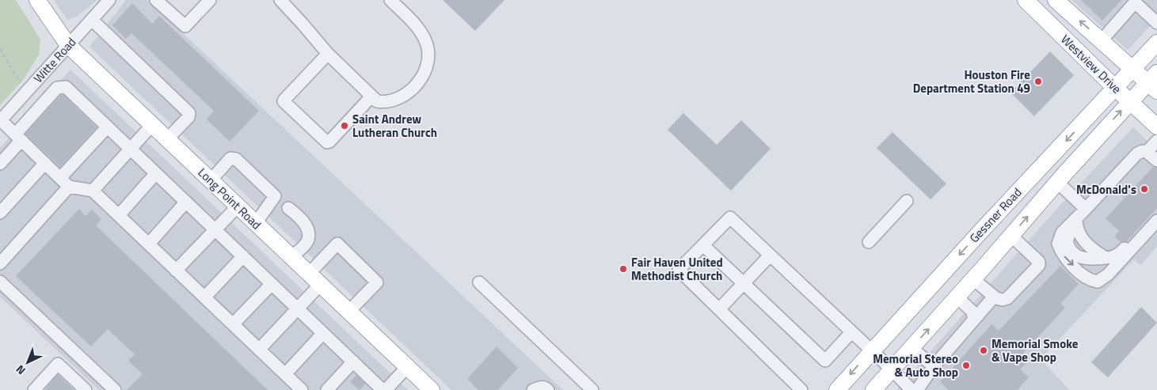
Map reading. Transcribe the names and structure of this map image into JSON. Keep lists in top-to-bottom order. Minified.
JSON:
{"streets":{"main road":["Westview Drive","Long Point Road","Gessner Road"],"street":["Witte Road"]},"crossings":[["Witte Road","Long Point Road"],["Westview Drive","Gessner Road"]],"places":["Houston Fire Department Station 49","Saint Andrew Lutheran Church","McDonald's","Fair Haven United Methodist Church","Memorial Smoke & Vape Shop","Memorial Stereo & Auto Shop"],"north":"bottom left"}
